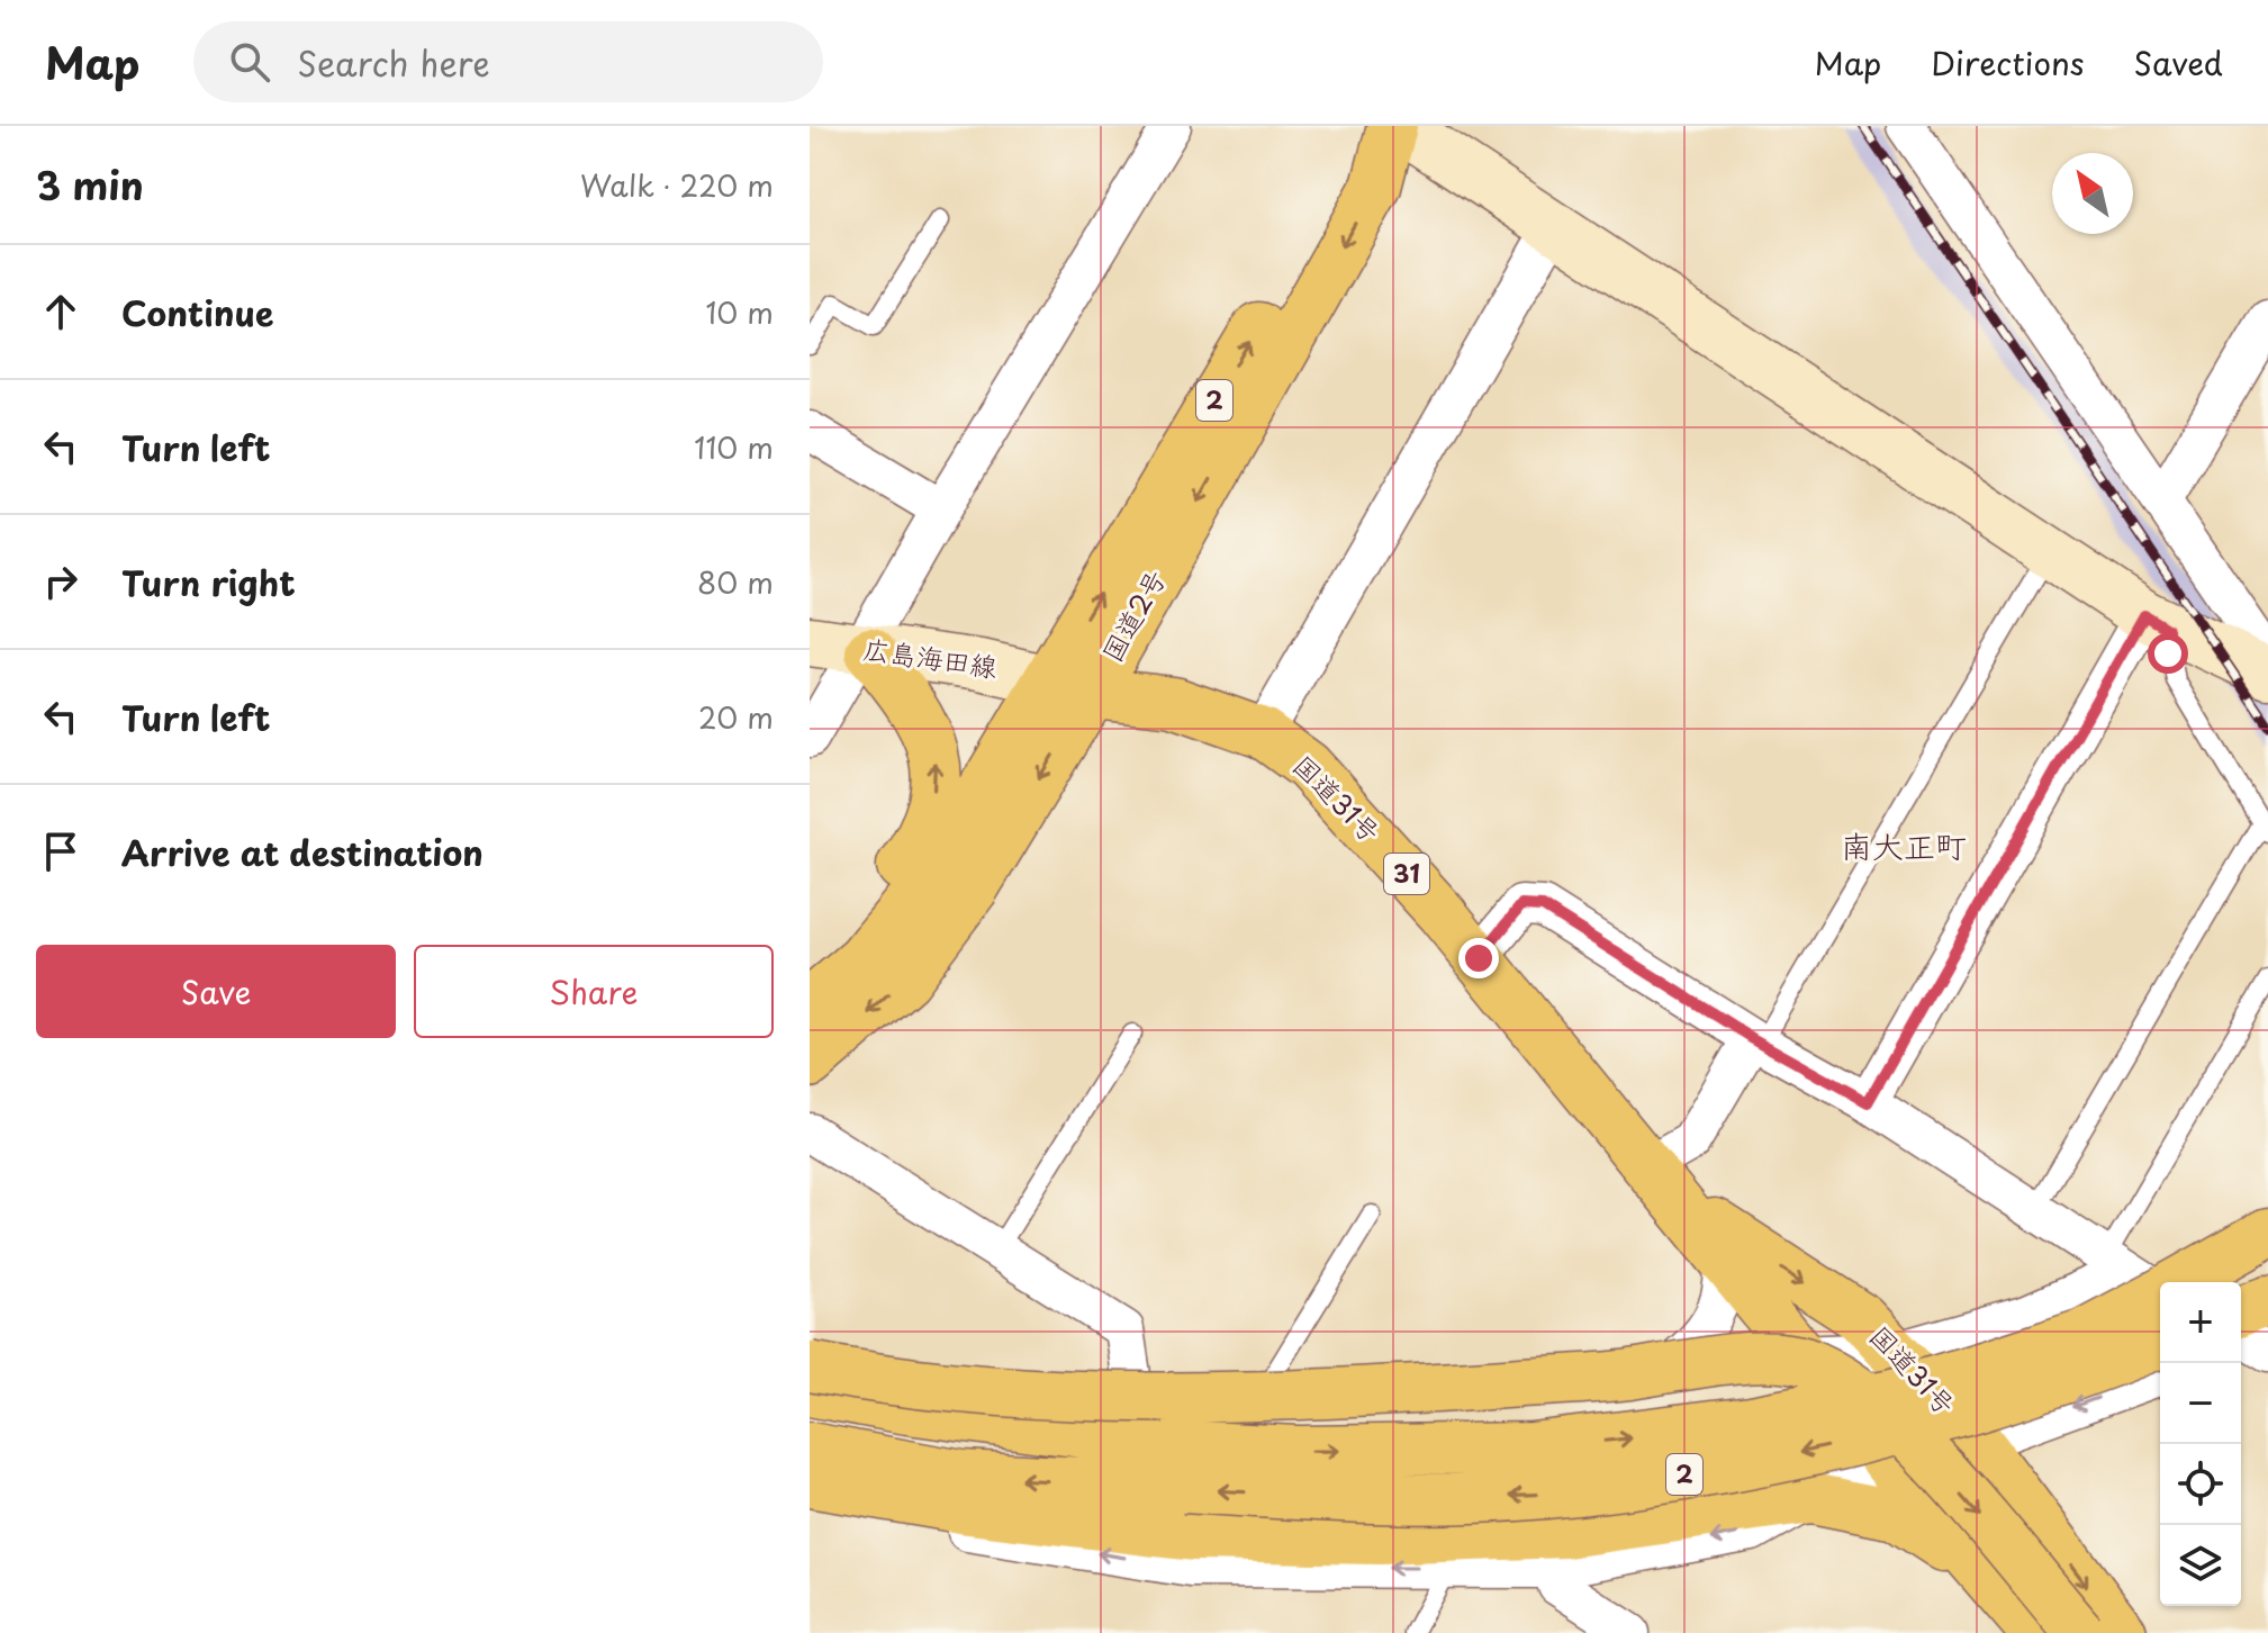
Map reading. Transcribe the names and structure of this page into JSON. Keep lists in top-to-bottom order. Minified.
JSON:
{"streets":{"highway":["2","国道2号","国道31号","31"],"street":["広島海田線"]},"crossings":[["国道2号","広島海田線"],["国道2号","国道31号"],["広島海田線","国道31号"]],"districts":["南大正町"],"north":"top left","page":{"header":"Map","search":"Search here","nav":["Map","Directions","Saved"],"heading":["3 min","Walk · 220 m"],"list":[["Continue","10 m"],["Turn left","110 m"],["Turn right","80 m"],["Turn left","20 m"],"Arrive at destination"],"buttons":["Save","Share"],"map_buttons":["+","−"]}}
